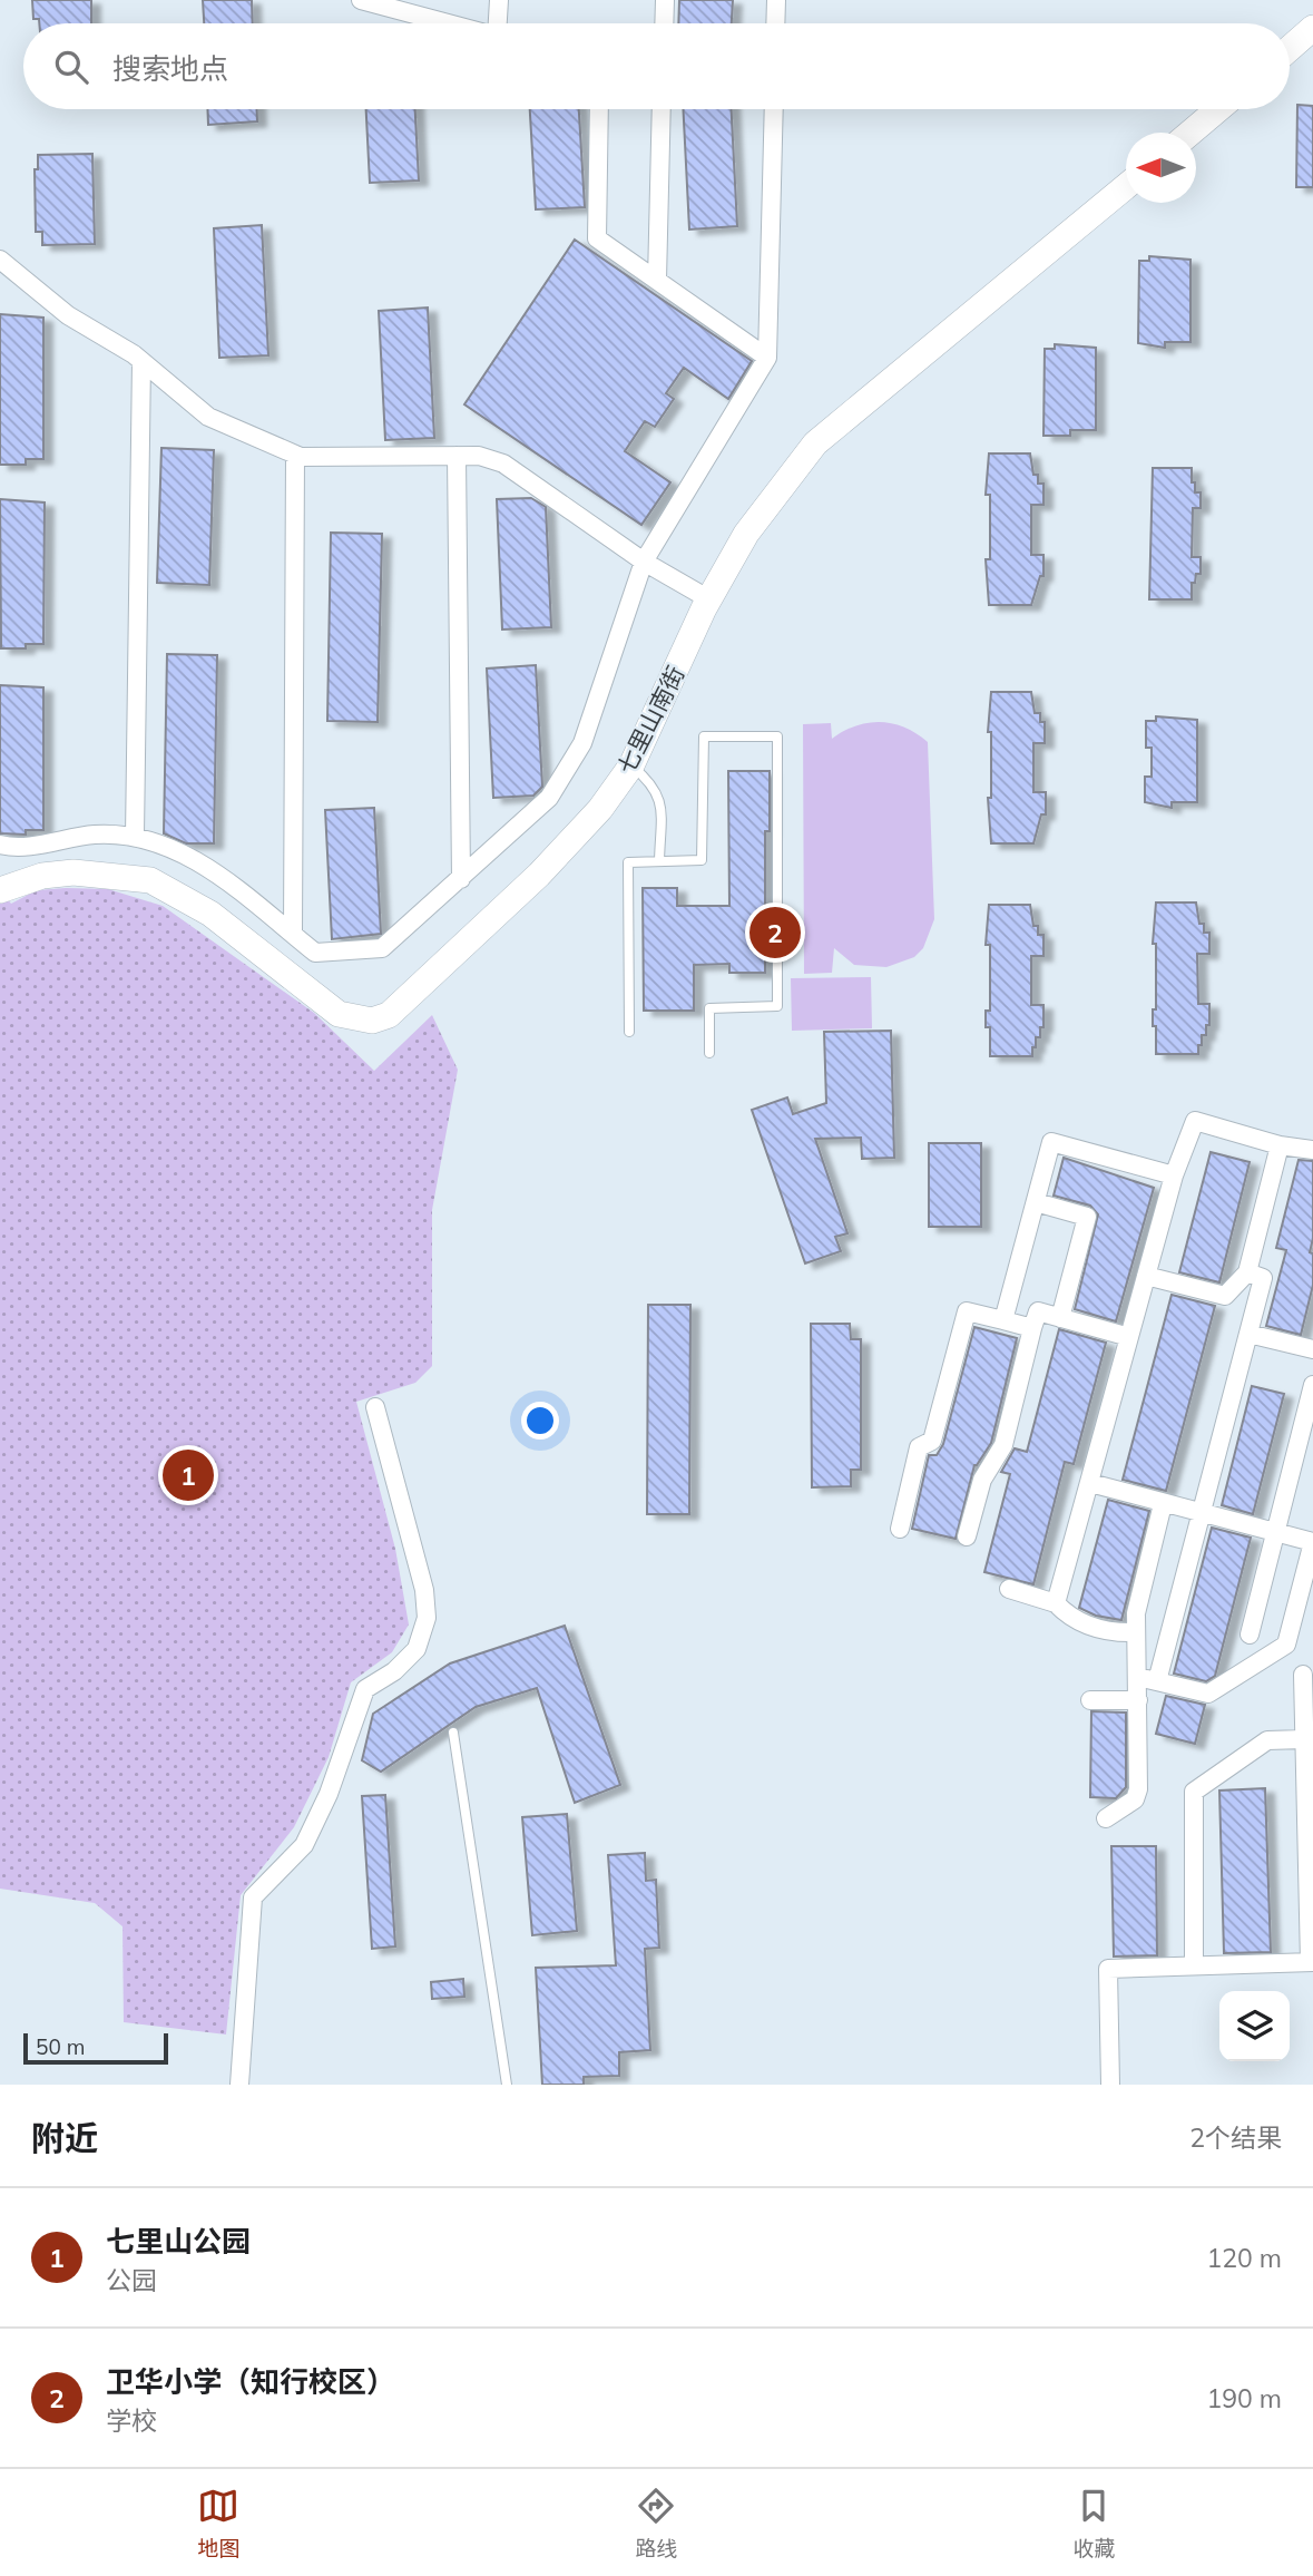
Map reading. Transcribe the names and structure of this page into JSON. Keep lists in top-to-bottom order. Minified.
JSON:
{"streets":{"street":["七里山南街"]},"scale_bar":"50 m","north":"left","page":{"search":"搜索地点","pins":["2","1"],"scale":"50 m","heading":["附近","2个结果"],"list":[{"mark":"1","name":"七里山公园","note":"公园","value":"120 m"},{"mark":"2","name":"卫华小学（知行校区）","note":"学校","value":"190 m"}],"nav":["地图","路线","收藏"]}}
